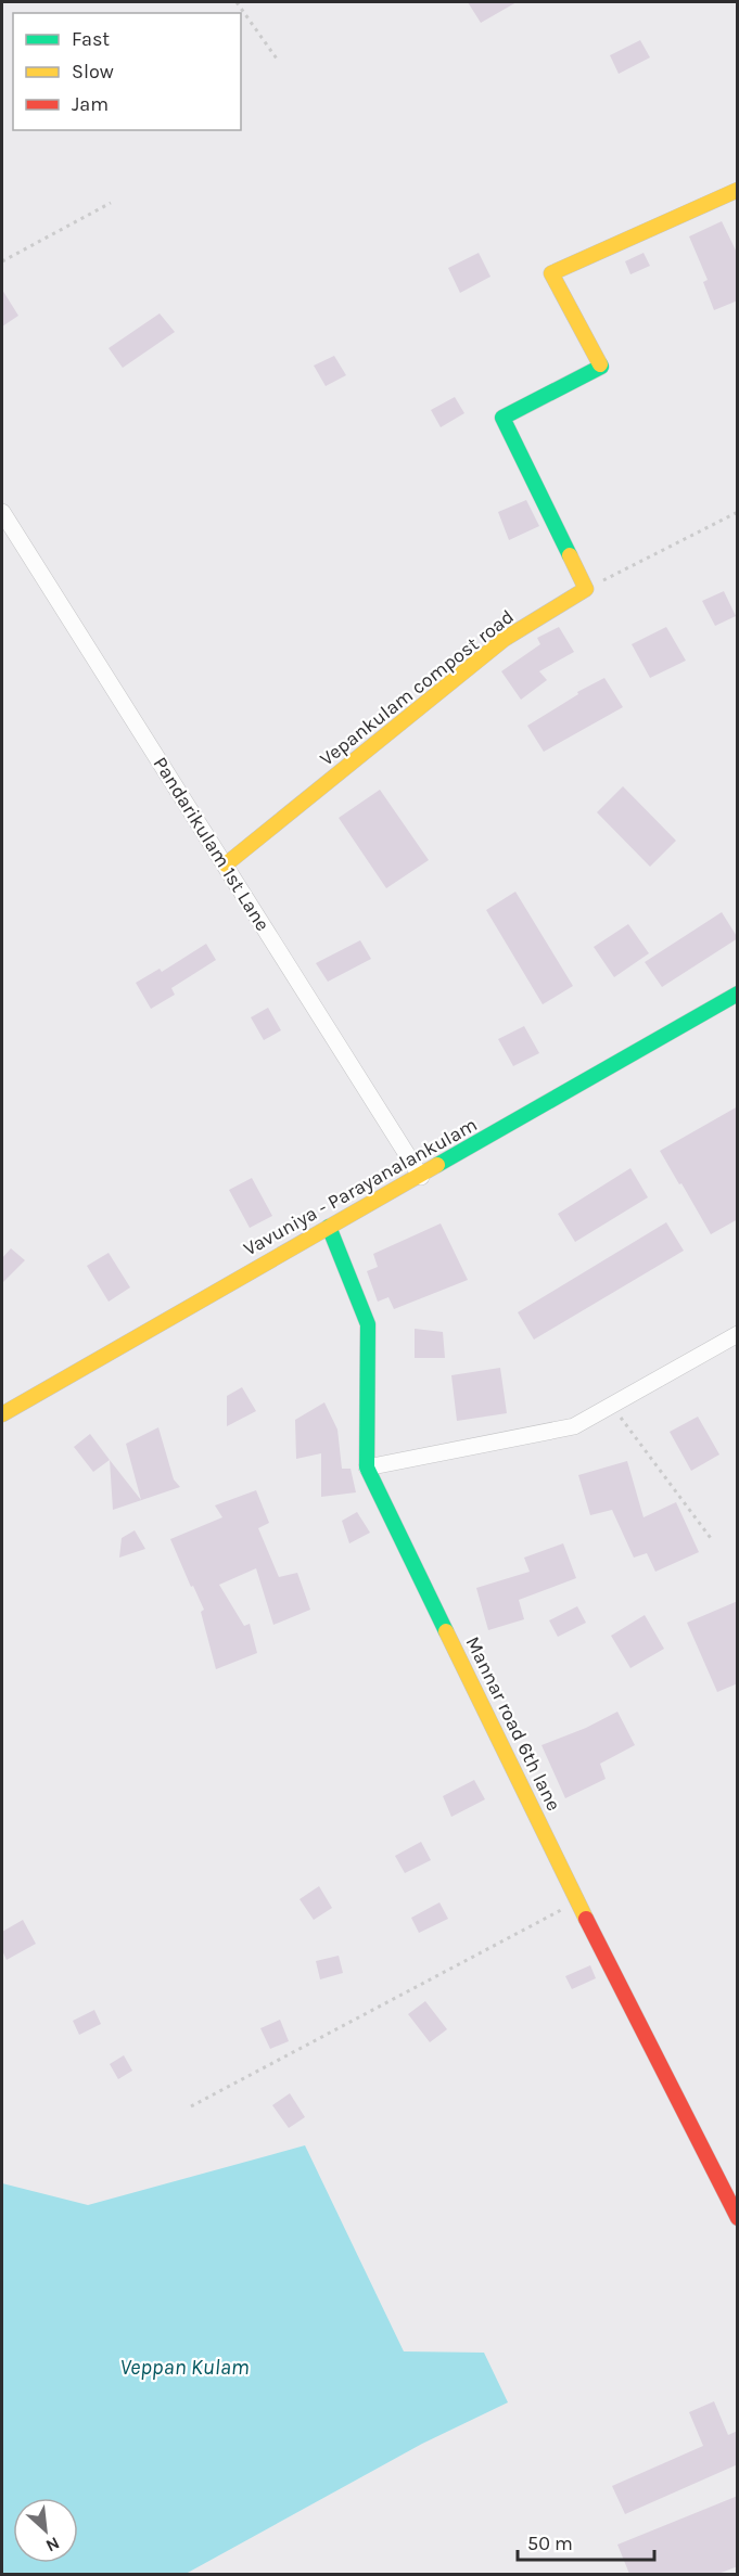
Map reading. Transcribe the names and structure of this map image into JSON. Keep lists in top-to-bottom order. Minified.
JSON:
{"streets":{"main road":["Vepankulam compost road","Vavuniya - Parayanalankulam","Mannar road 6th lane"],"street":["Pandarikulam 1st Lane"]},"crossings":[["Vepankulam compost road","Pandarikulam 1st Lane"],["Pandarikulam 1st Lane","Vavuniya - Parayanalankulam"],["Vavuniya - Parayanalankulam","Mannar road 6th lane"]],"water":["Veppan Kulam"],"legend":["Fast","Slow","Jam"],"scale_bar":"50 m","north":"bottom right"}
